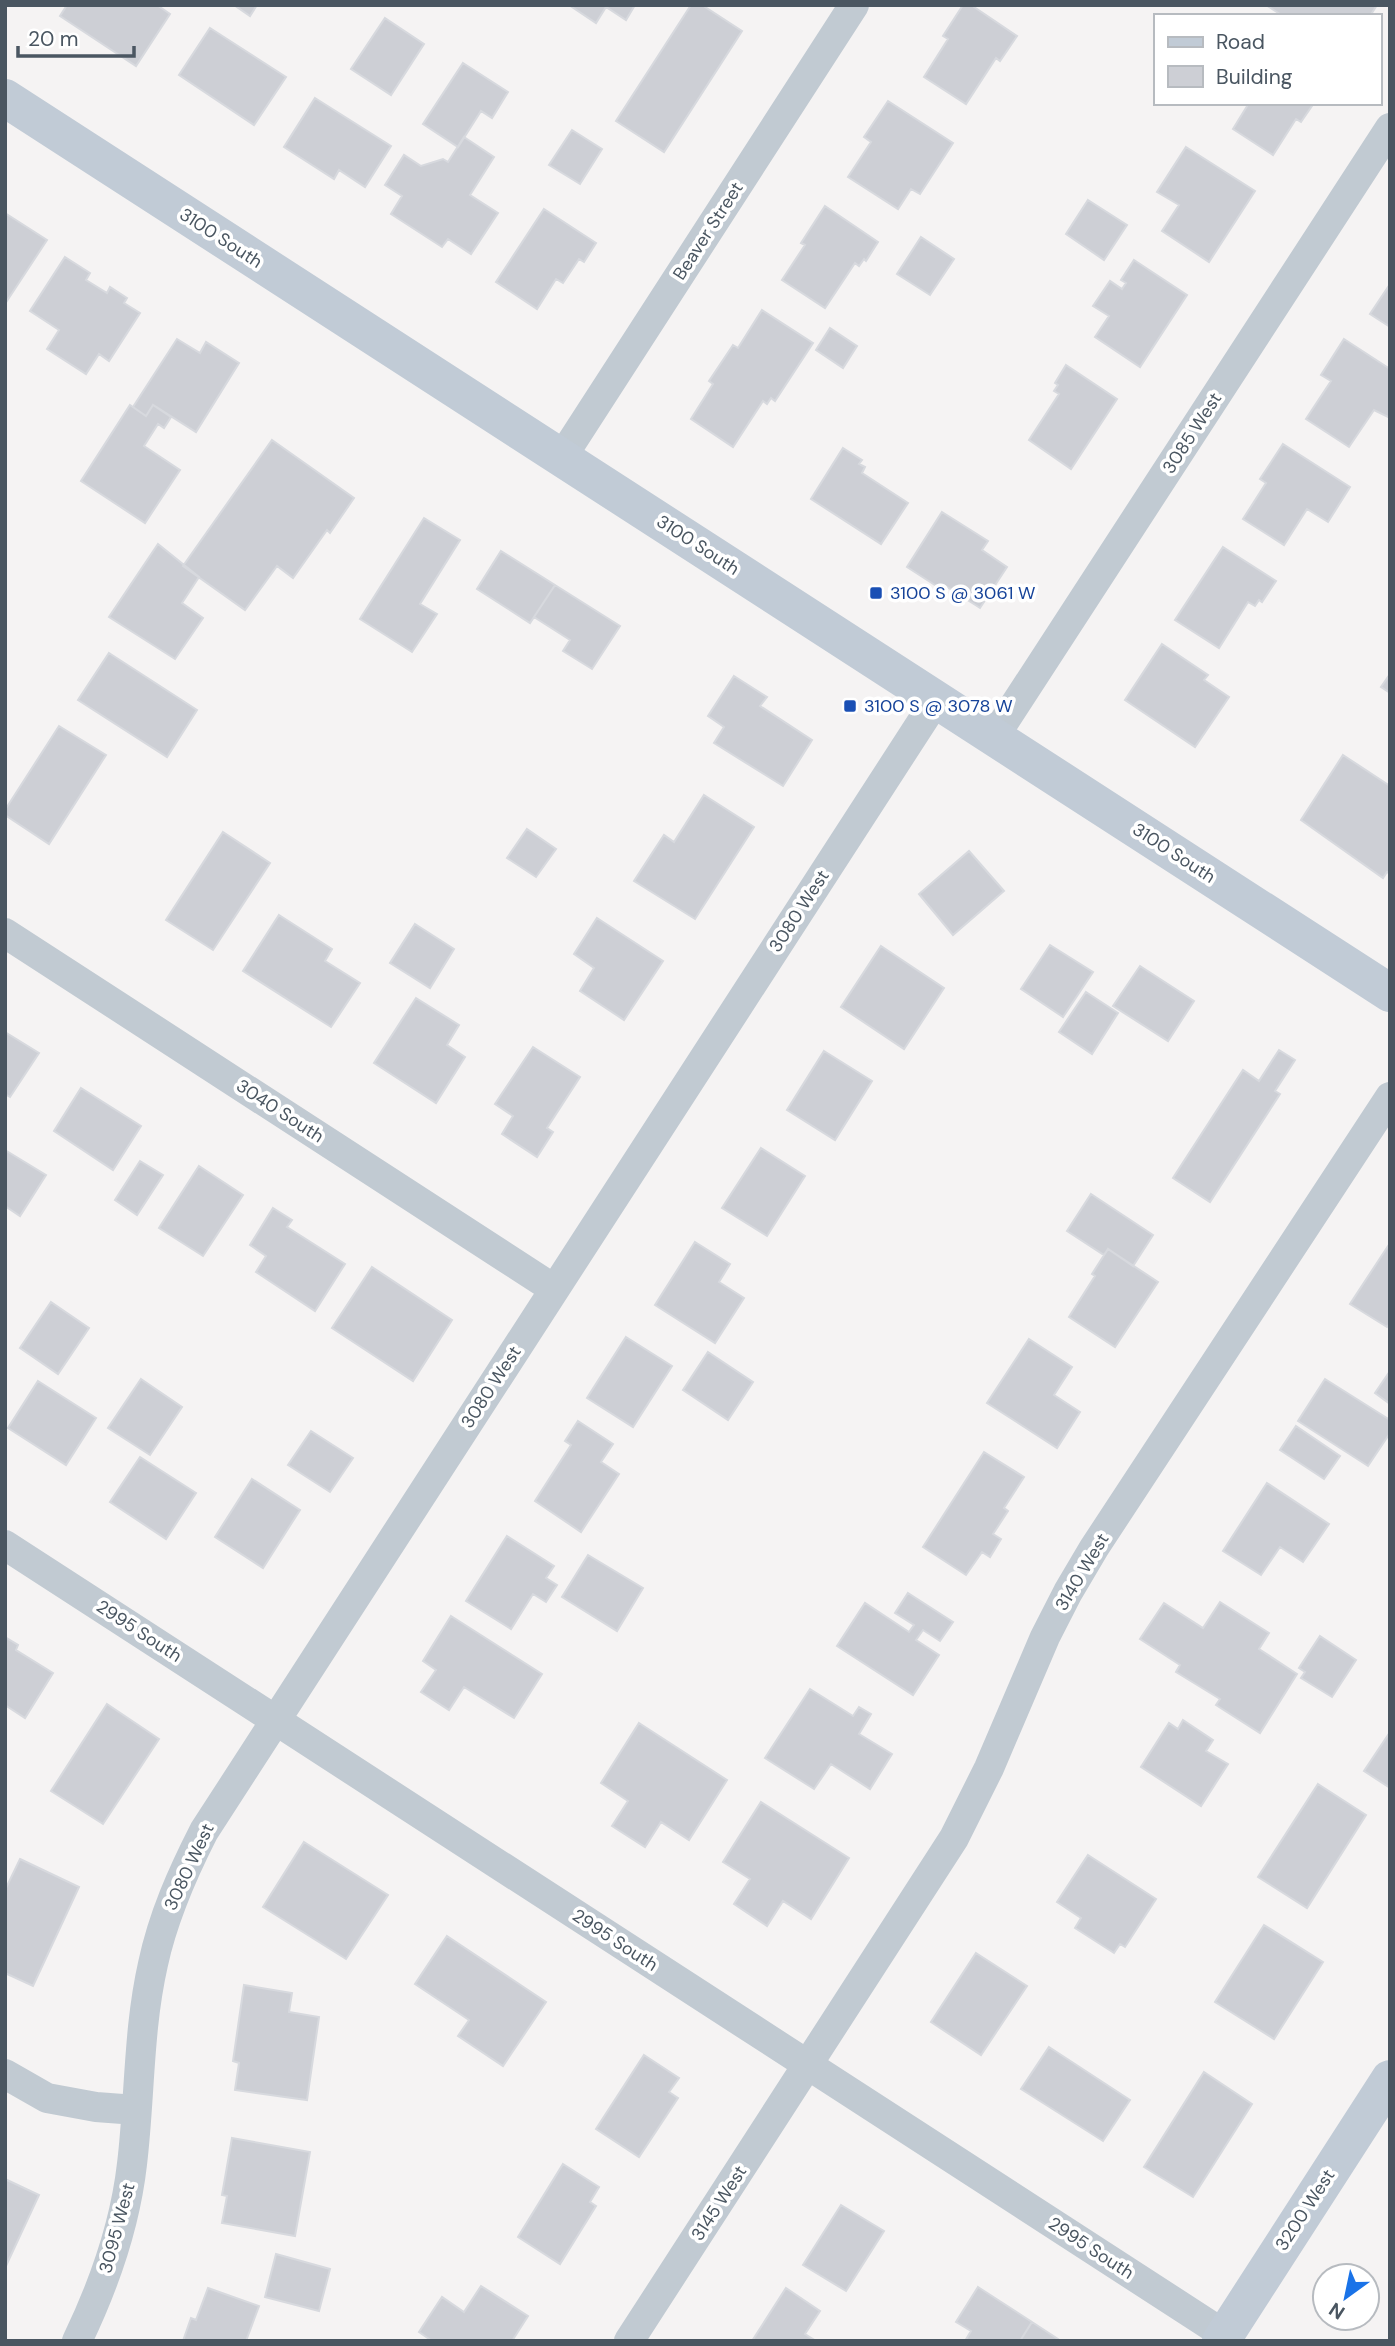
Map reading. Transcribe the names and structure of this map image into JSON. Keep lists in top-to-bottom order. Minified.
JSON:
{"streets":{"main road":["3100 South","3200 West"],"street":["Beaver Street","3085 West","3080 West","3040 South","3140 West","2995 South","3145 West","3095 West"]},"crossings":[["Beaver Street","3100 South"],["3100 South","3085 West"],["3100 South","3080 West"],["3080 West","3040 South"],["3080 West","2995 South"],["3080 West","3095 West"],["3140 West","2995 South"],["3140 West","3145 West"],["2995 South","3145 West"],["2995 South","3200 West"]],"places":{"transit":["3100 S @ 3061 W","3100 S @ 3078 W"]},"legend":["Road","Building"],"scale_bar":"20 m","north":"bottom left"}
